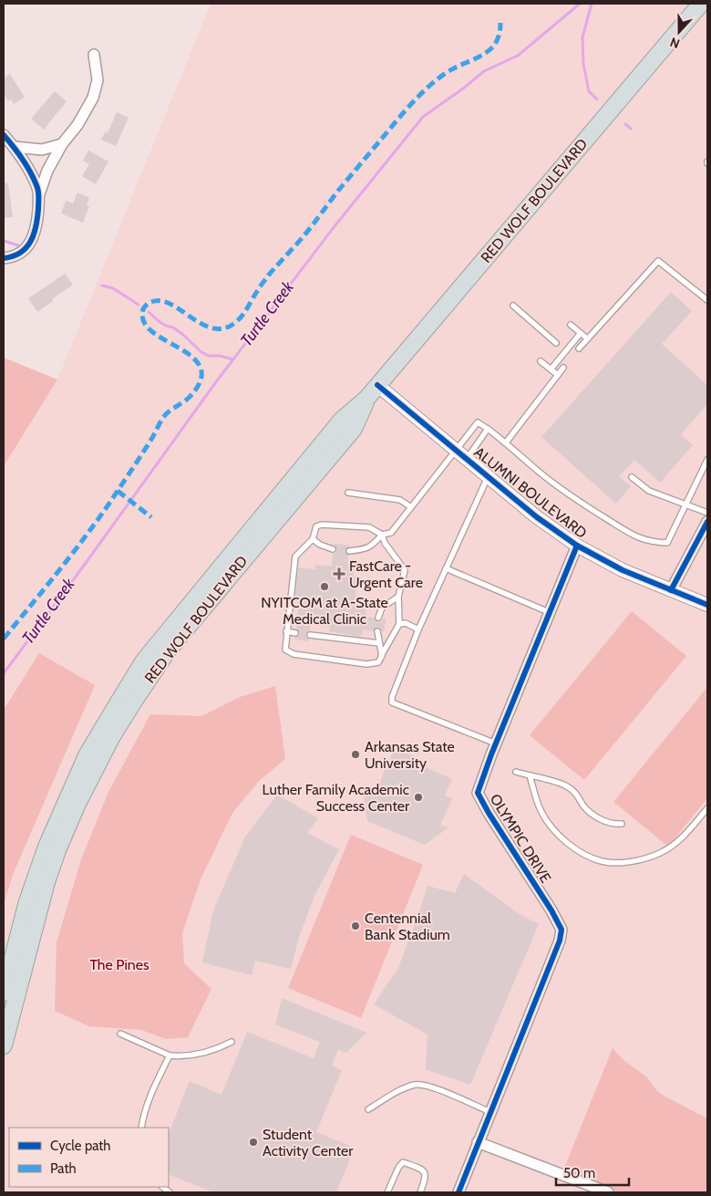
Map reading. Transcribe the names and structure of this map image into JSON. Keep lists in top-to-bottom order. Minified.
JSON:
{"streets":{"highway":["RED WOLF BOULEVARD"],"street":["ALUMNI BOULEVARD","OLYMPIC DRIVE"]},"crossings":[["RED WOLF BOULEVARD","ALUMNI BOULEVARD"],["ALUMNI BOULEVARD","OLYMPIC DRIVE"]],"water":["Turtle Creek"],"parks":["The Pines"],"places":{"health":["FastCare - Urgent Care"],"other":["NYITCOM at A-State Medical Clinic","Arkansas State University","Luther Family Academic Success Center","Centennial Bank Stadium","Student Activity Center"]},"legend":["Cycle path","Path"],"scale_bar":"50 m","north":"bottom"}
